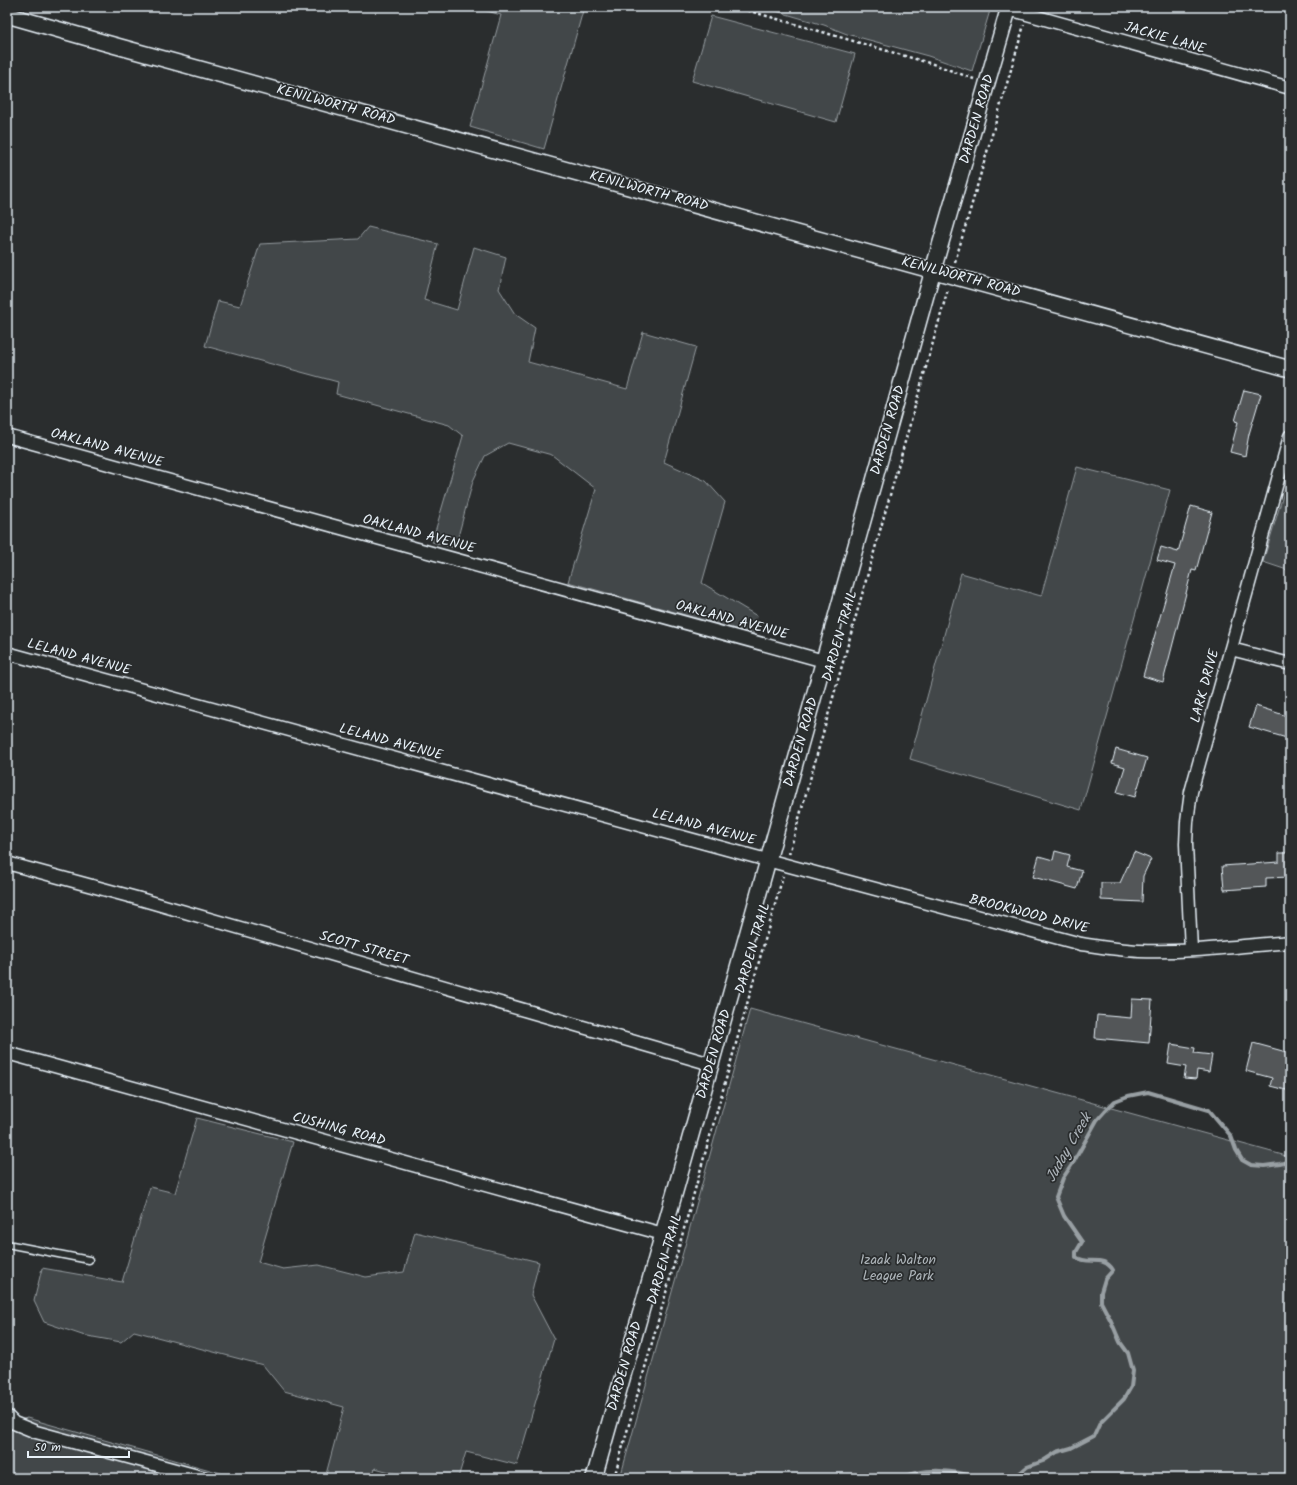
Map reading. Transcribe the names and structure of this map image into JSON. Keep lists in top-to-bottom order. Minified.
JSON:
{"streets":{"street":["JACKIE LANE","KENILWORTH ROAD","DARDEN ROAD","OAKLAND AVENUE","LELAND AVENUE","LARK DRIVE","BROOKWOOD DRIVE","SCOTT STREET","CUSHING ROAD"],"path":["DARDEN TRAIL"]},"crossings":[["JACKIE LANE","DARDEN ROAD"],["JACKIE LANE","DARDEN TRAIL"],["KENILWORTH ROAD","DARDEN ROAD"],["KENILWORTH ROAD","DARDEN TRAIL"],["DARDEN ROAD","OAKLAND AVENUE"],["DARDEN ROAD","LELAND AVENUE"],["DARDEN ROAD","BROOKWOOD DRIVE"],["DARDEN ROAD","SCOTT STREET"],["DARDEN ROAD","CUSHING ROAD"],["DARDEN TRAIL","BROOKWOOD DRIVE"],["LELAND AVENUE","BROOKWOOD DRIVE"],["LARK DRIVE","BROOKWOOD DRIVE"]],"water":["Juday Creek"],"parks":["Izaak Walton League Park"],"scale_bar":"50 m"}
